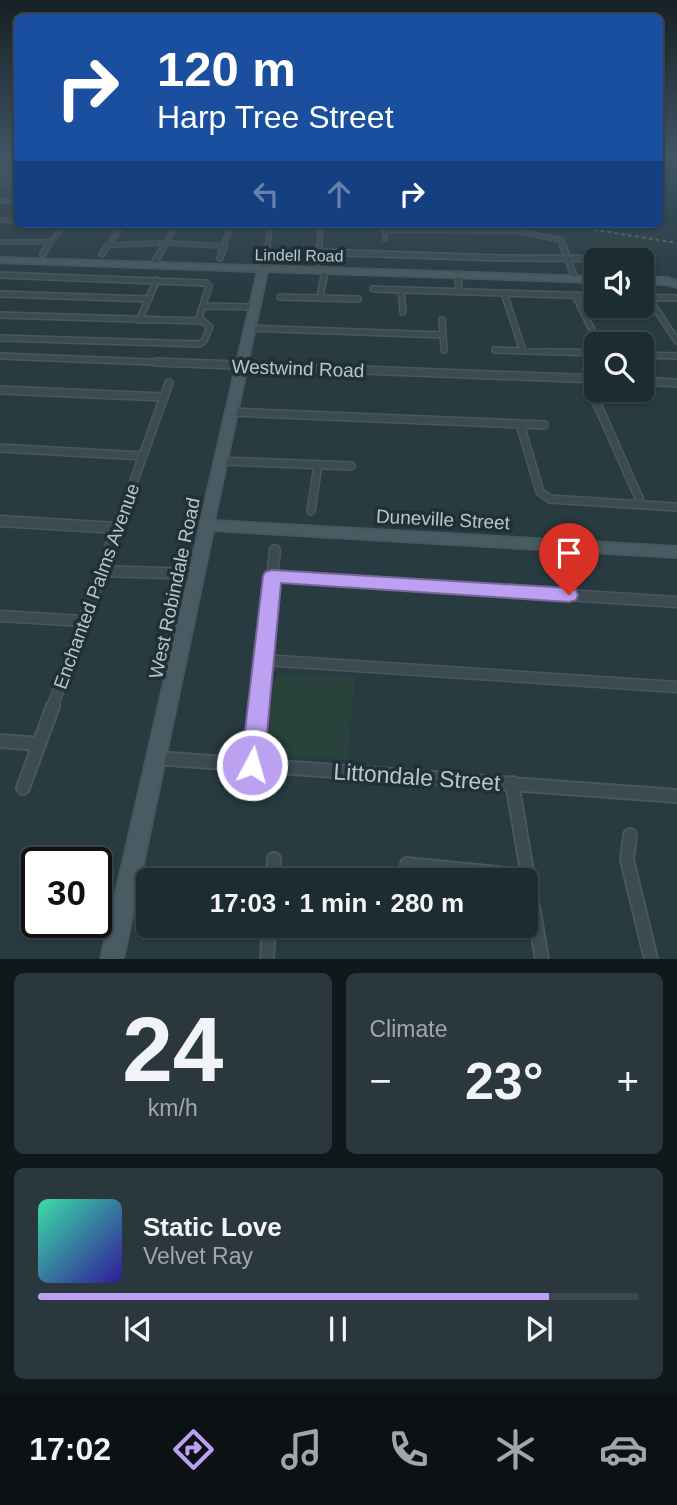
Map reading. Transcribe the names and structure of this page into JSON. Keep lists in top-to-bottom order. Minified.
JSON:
{"streets":{"street":["Lindell Road","Westwind Road","Duneville Street","Enchanted Palms Avenue","West Robindale Road","Littondale Street"]},"crossings":[["Lindell Road","West Robindale Road"],["Westwind Road","West Robindale Road"],["Duneville Street","West Robindale Road"],["West Robindale Road","Littondale Street"]],"page":{"turn":["120 m","Harp Tree Street"],"limit":"30","trip":"17:03 · 1 min · 280 m","tile":[["24","km/h"],"Climate"],"heat":["−","23°","+"],"song":["Static Love","Velvet Ray"],"tabs":"17:02"}}
